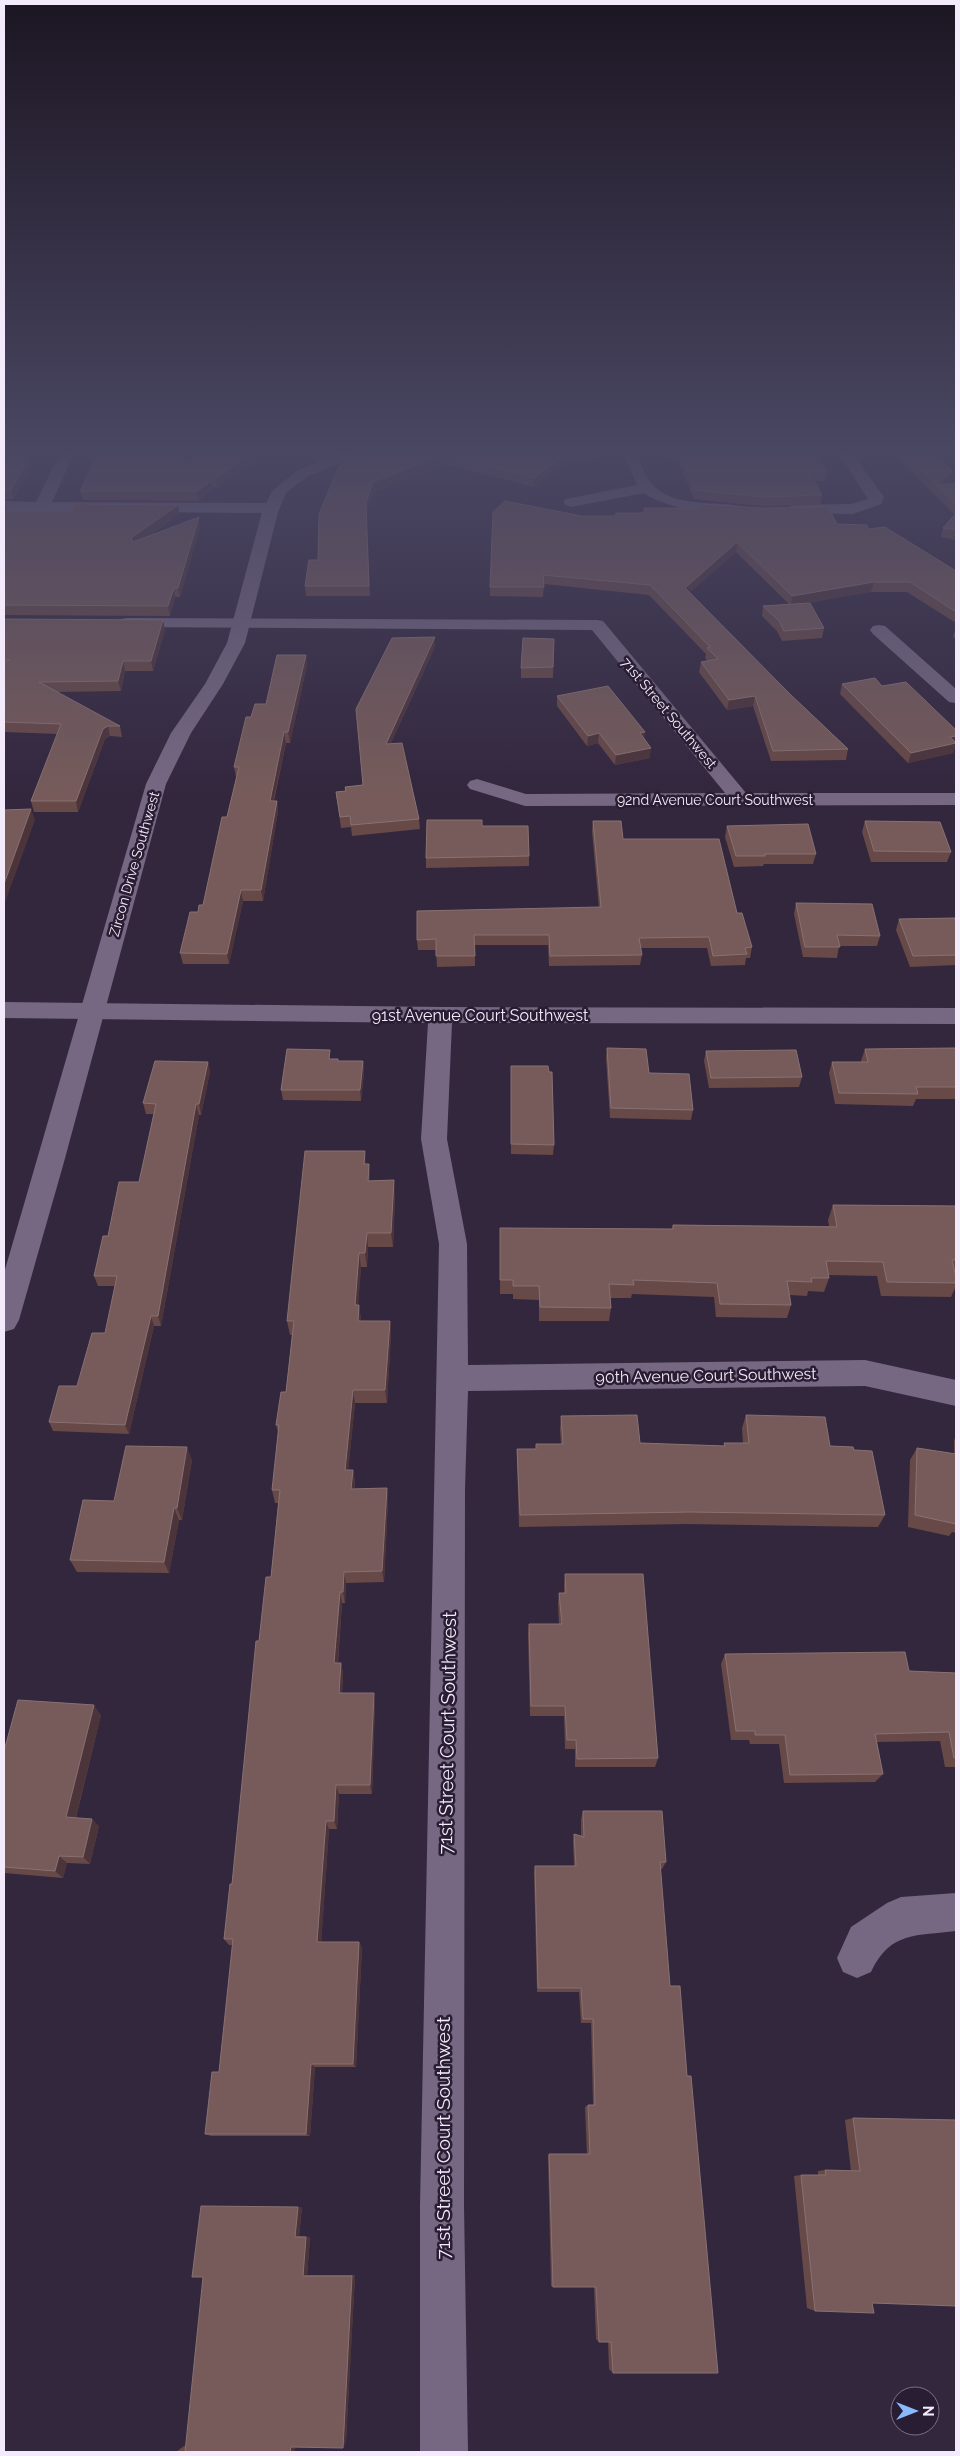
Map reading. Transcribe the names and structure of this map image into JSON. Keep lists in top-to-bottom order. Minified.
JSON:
{"streets":{"street":["71st Street Southwest","92nd Avenue Court Southwest","Zircon Drive Southwest","91st Avenue Court Southwest","90th Avenue Court Southwest","71st Street Court Southwest"]},"crossings":[["71st Street Southwest","92nd Avenue Court Southwest"],["71st Street Southwest","Zircon Drive Southwest"],["Zircon Drive Southwest","91st Avenue Court Southwest"],["91st Avenue Court Southwest","71st Street Court Southwest"],["90th Avenue Court Southwest","71st Street Court Southwest"]],"north":"right"}
